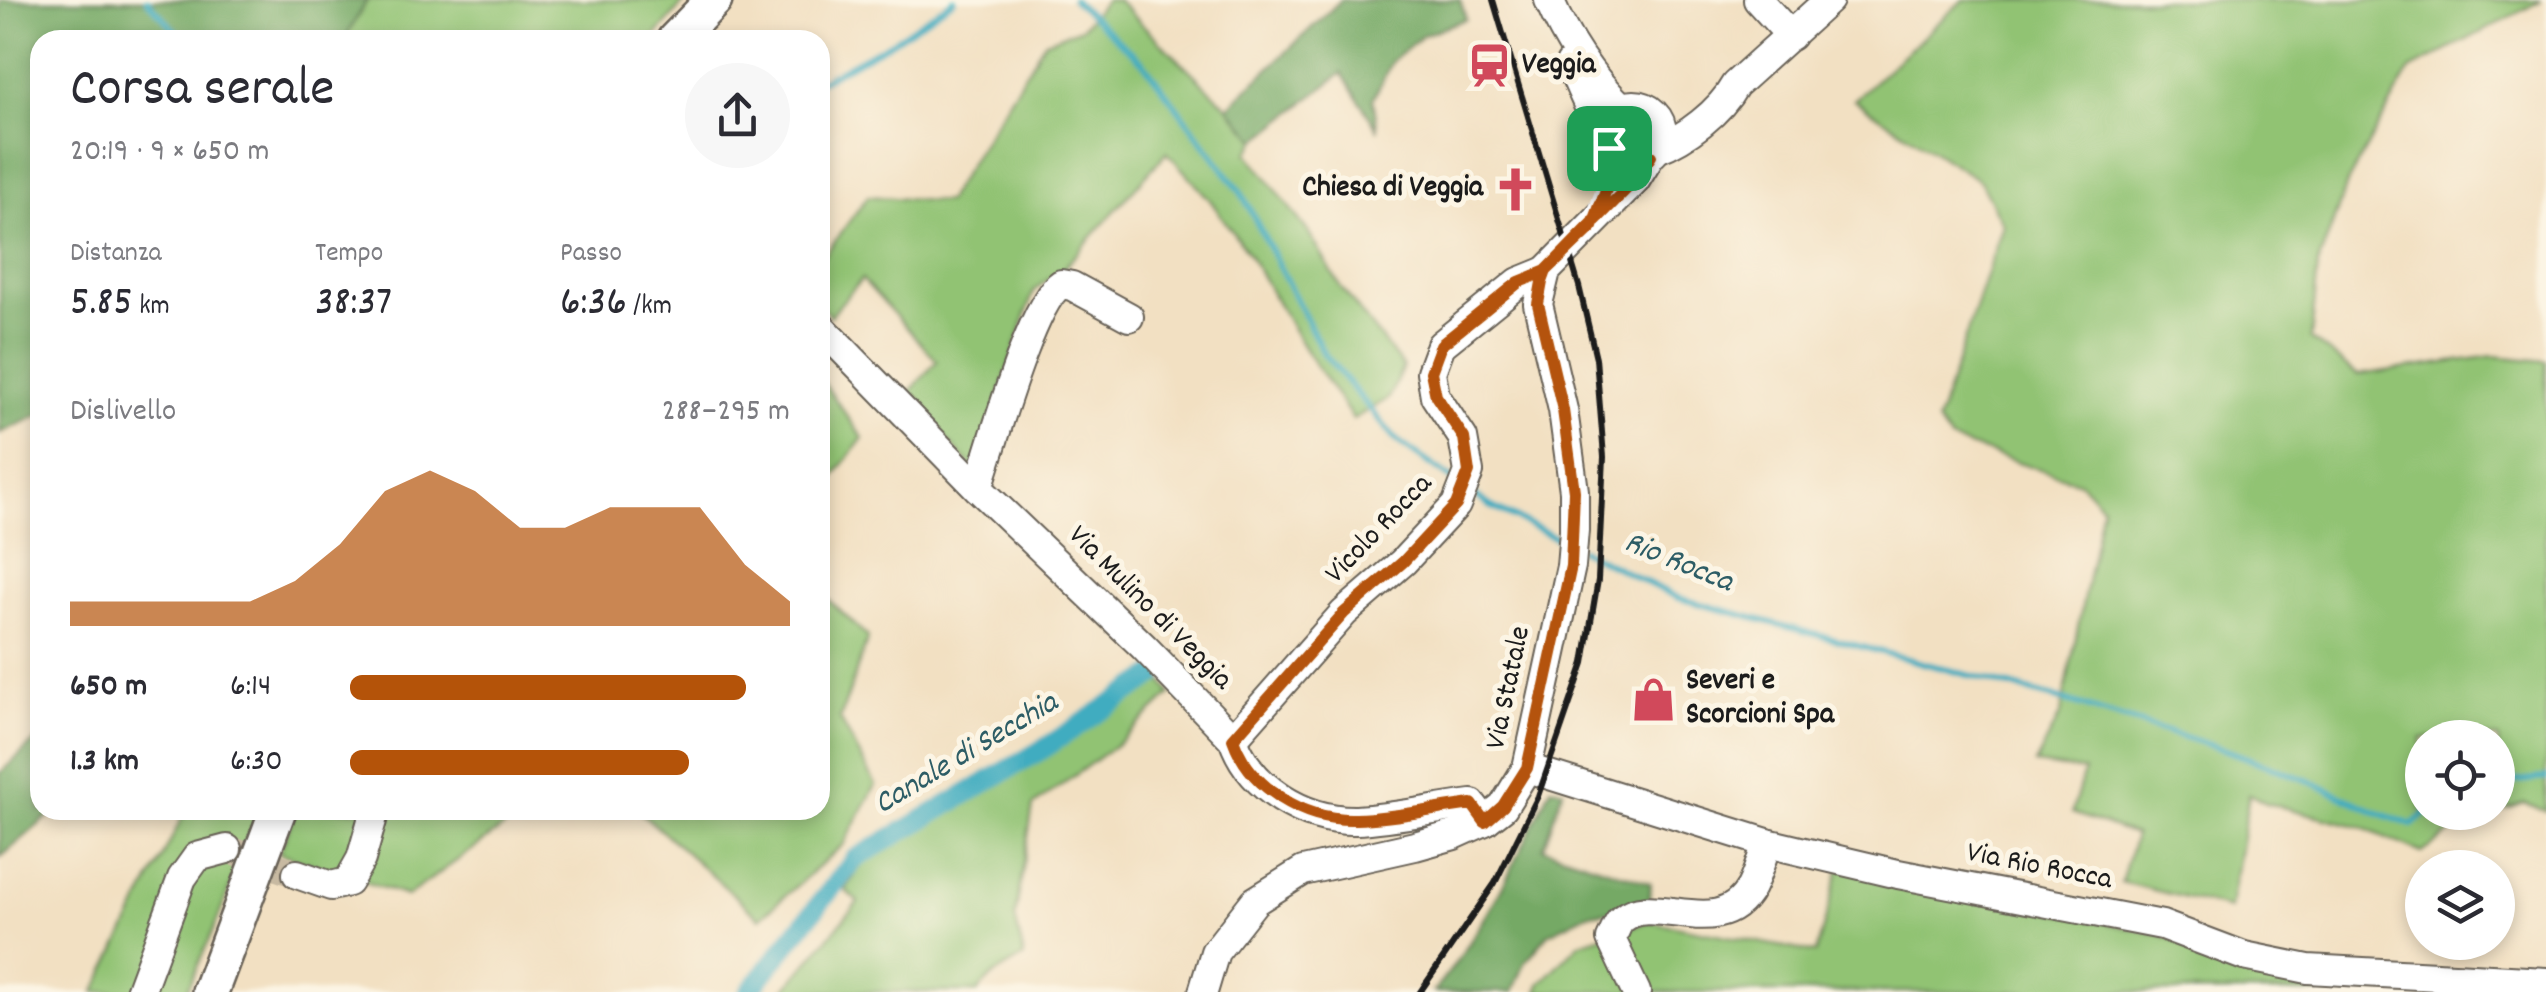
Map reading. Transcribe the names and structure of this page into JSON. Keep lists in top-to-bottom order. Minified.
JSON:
{"streets":{"street":["Vicolo Rocca","Via Mulino di Veggia","Via Statale","Via Rio Rocca"]},"crossings":[["Vicolo Rocca","Via Mulino di Veggia"],["Vicolo Rocca","Via Statale"],["Via Mulino di Veggia","Via Statale"],["Via Statale","Via Rio Rocca"]],"water":["Rio Rocca","Canale di Secchia"],"places":{"station":["Veggia"],"church":["Chiesa di Veggia"],"shop":["Severi e Scorcioni Spa"]},"page":{"heading":["Corsa serale","20:19 · 9 × 650 m"],"stats":[["Distanza","5.85 km"],["Tempo","38:37"],["Passo","6:36 /km"]],"chart":["Dislivello","288–295 m"],"list":[{"name":"650 m","note":"6:14"},{"name":"1.3 km","note":"6:30"}]}}
